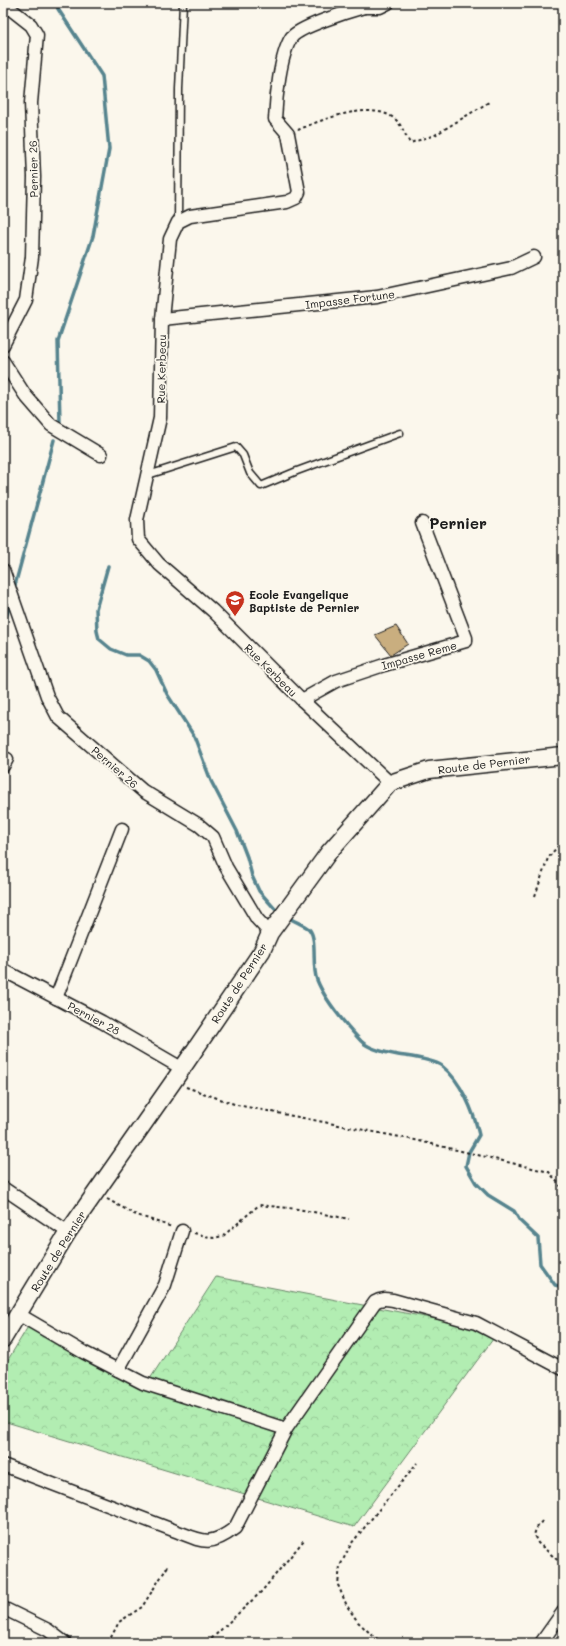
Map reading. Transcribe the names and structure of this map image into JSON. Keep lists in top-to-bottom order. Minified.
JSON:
{"streets":{"street":["Pernier 26","Impasse Fortune","Rue Kerbeau","Impasse Reme","Route de Pernier","Pernier 28"]},"crossings":[["Pernier 26","Route de Pernier"],["Impasse Fortune","Rue Kerbeau"],["Rue Kerbeau","Impasse Reme"],["Rue Kerbeau","Route de Pernier"],["Route de Pernier","Pernier 28"]],"districts":["Pernier"],"places":{"school or university":["Ecole Evangelique Baptiste de Pernier"]}}
